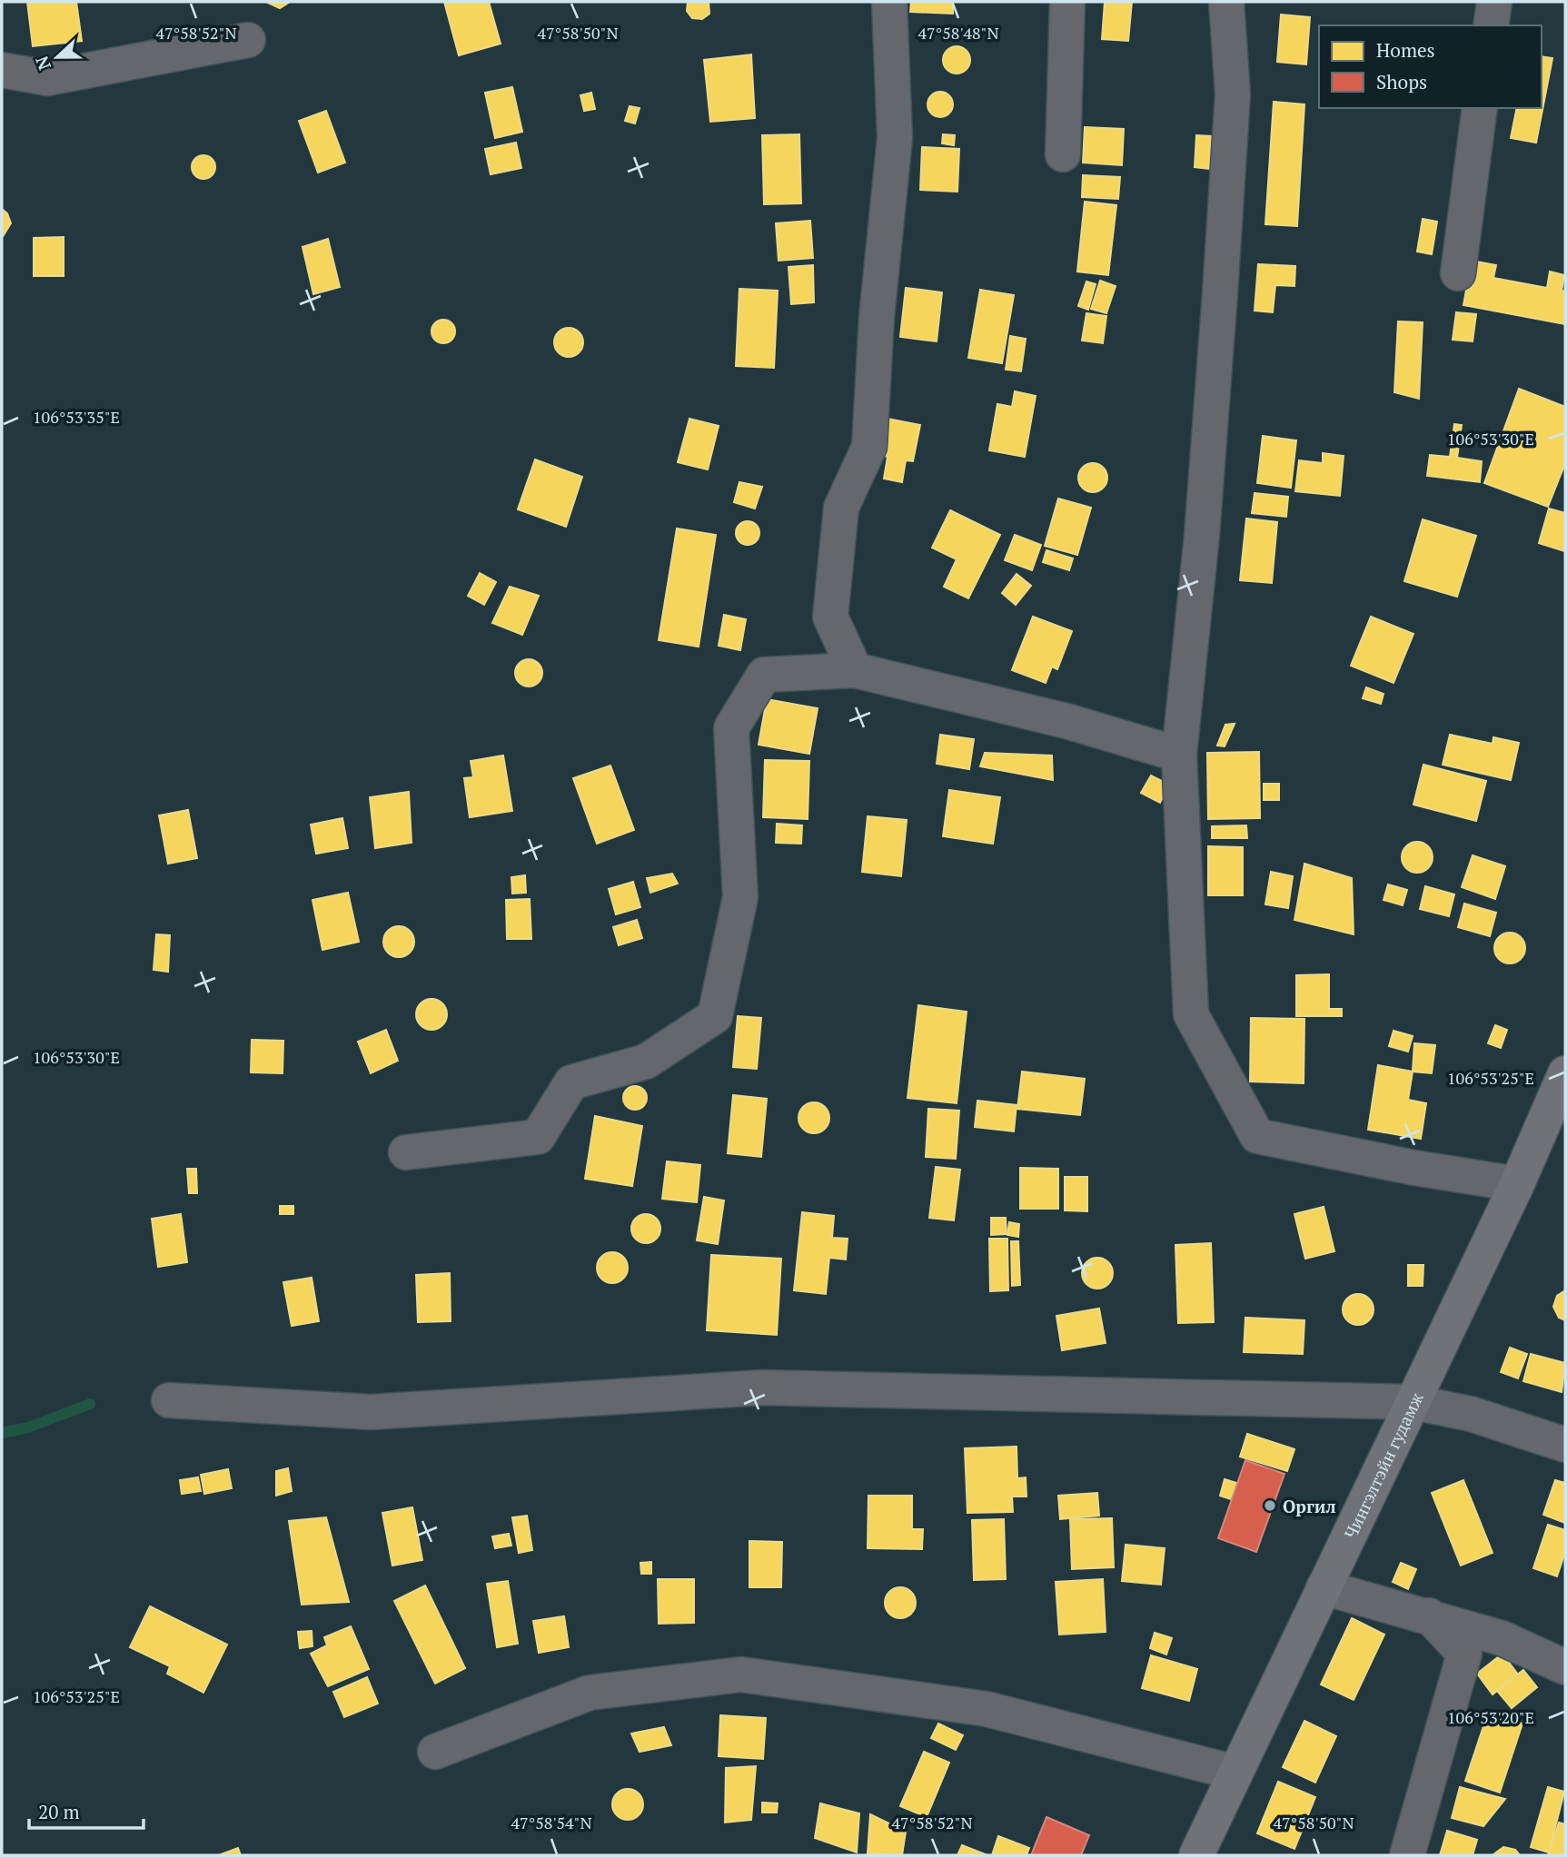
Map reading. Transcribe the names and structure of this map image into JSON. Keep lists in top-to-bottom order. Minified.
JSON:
{"streets":{"main road":["Чингэлтэйн гудамж"]},"places":["Оргил"],"legend":["Homes","Shops"],"scale_bar":"20 m","north":"left","coordinates":["47°58'52\"N","47°58'50\"N","47°58'48\"N","106°53'35\"E","106°53'30\"E","106°53'25\"E","106°53'20\"E","47°58'54\"N"]}
